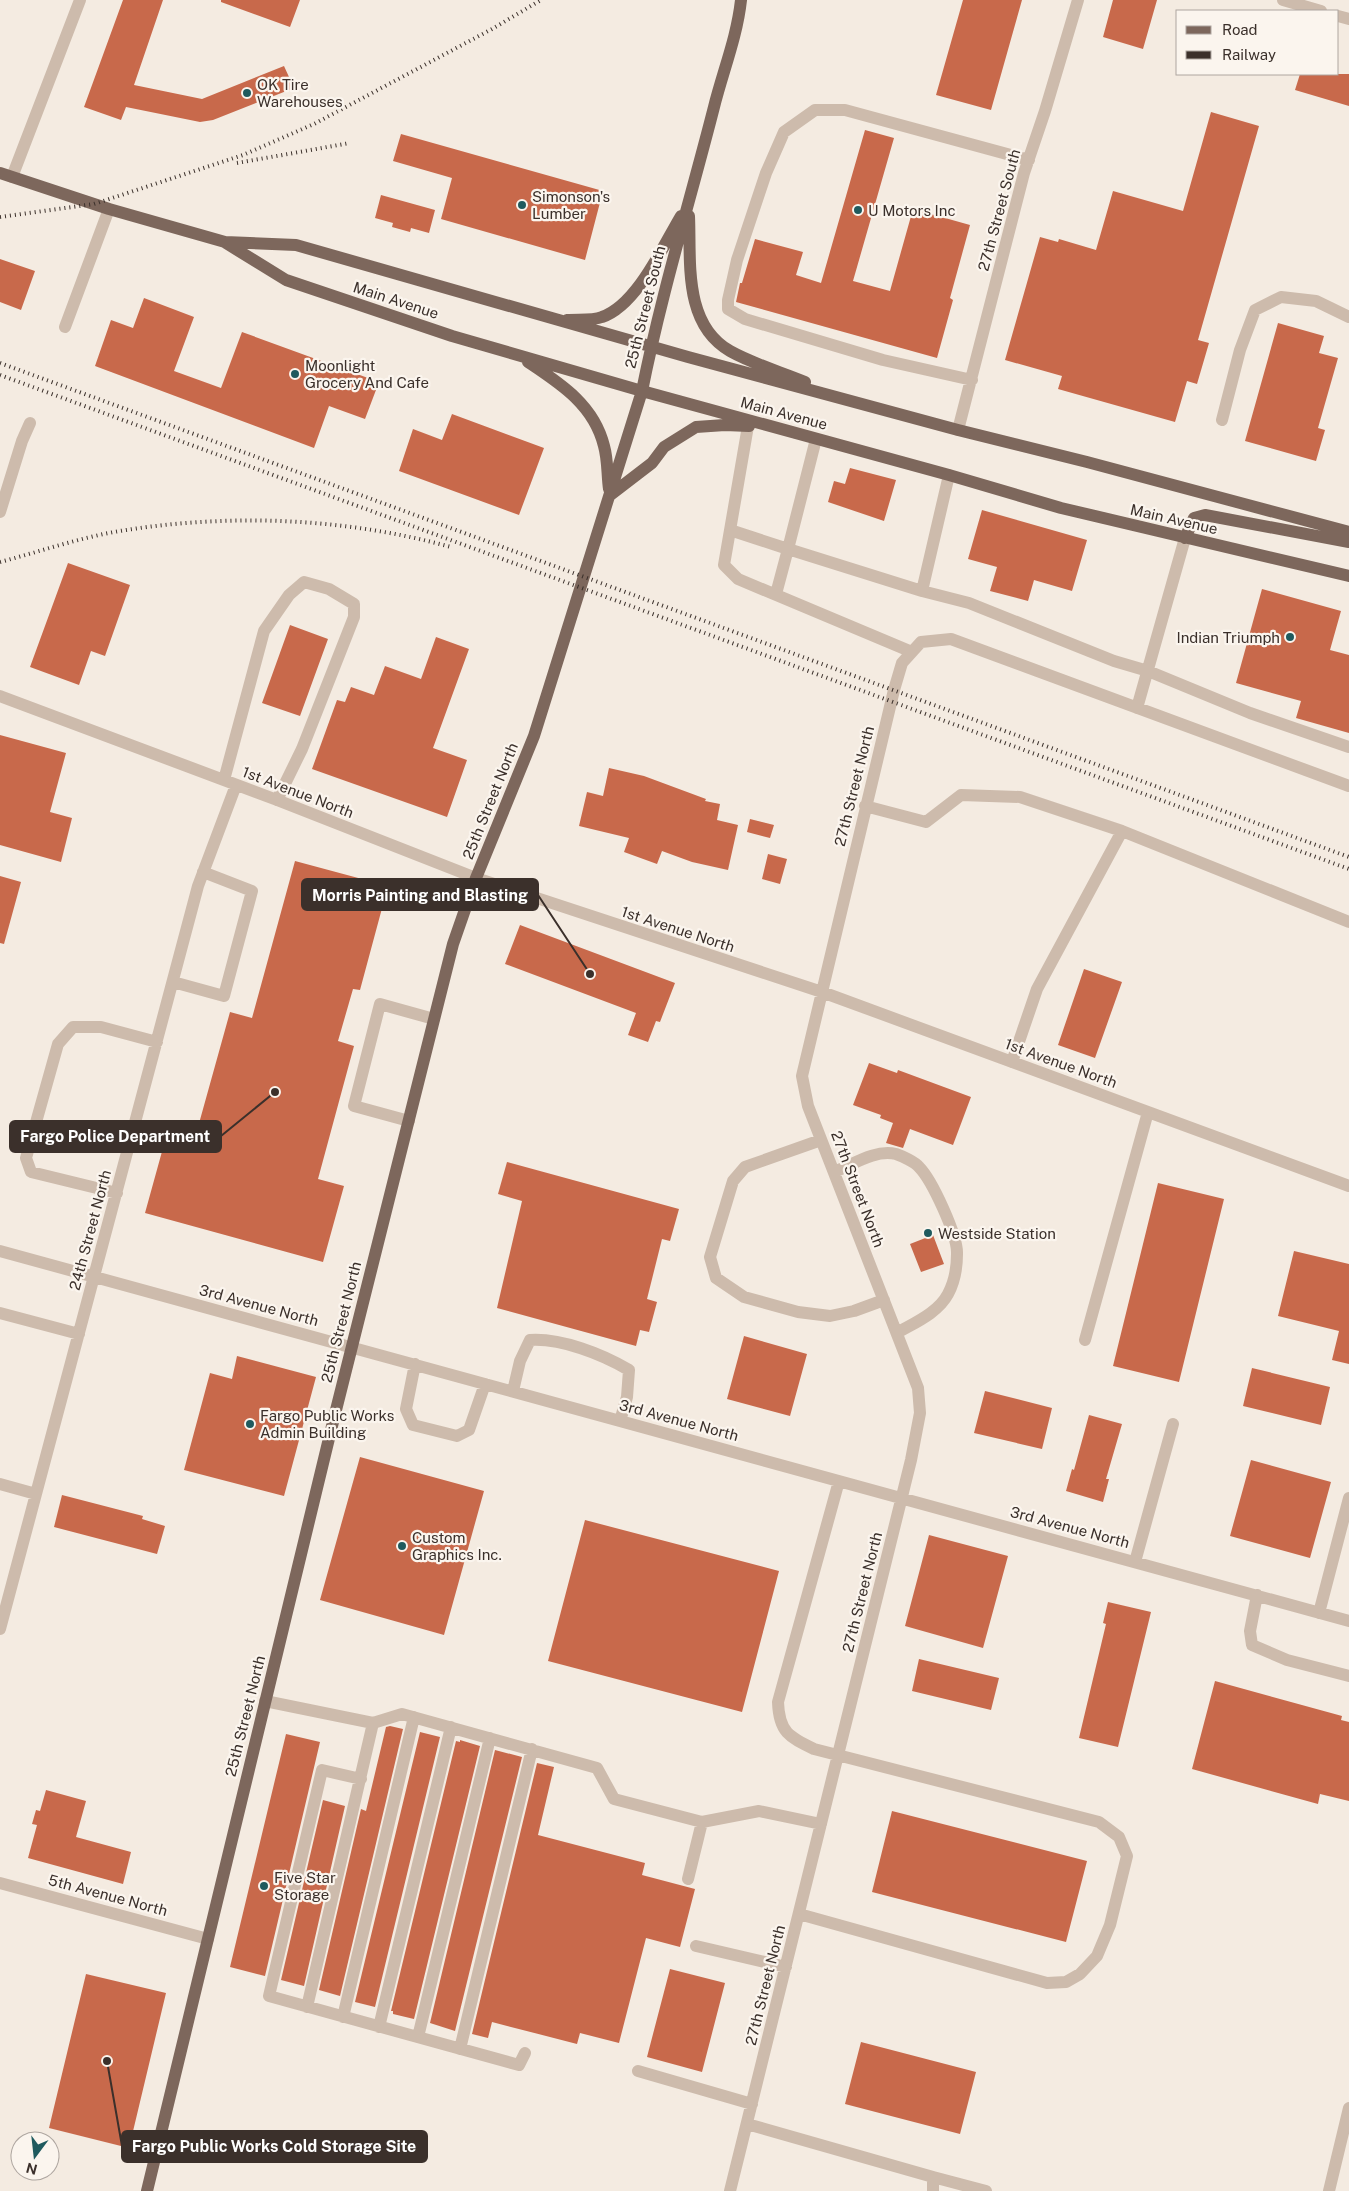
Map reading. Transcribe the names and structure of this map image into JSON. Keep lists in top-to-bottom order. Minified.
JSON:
{"streets":{"main road":["Main Avenue","25th Street South","25th Street North"],"street":["27th Street South","27th Street North","1st Avenue North","24th Street North","3rd Avenue North","5th Avenue North"]},"crossings":[["27th Street South","Main Avenue"],["Main Avenue","25th Street South"],["25th Street South","25th Street North"],["27th Street North","1st Avenue North"],["27th Street North","3rd Avenue North"],["1st Avenue North","25th Street North"],["1st Avenue North","24th Street North"],["25th Street North","3rd Avenue North"],["25th Street North","5th Avenue North"],["24th Street North","3rd Avenue North"]],"places":["OK Tire Warehouses","Simonson's Lumber","U Motors Inc","Moonlight Grocery And Cafe","Indian Triumph","Morris Painting and Blasting","Fargo Police Department","Westside Station","Fargo Public Works Admin Building","Custom Graphics Inc.","Five Star Storage","Fargo Public Works Cold Storage Site"],"legend":["Road","Railway"],"north":"bottom"}
